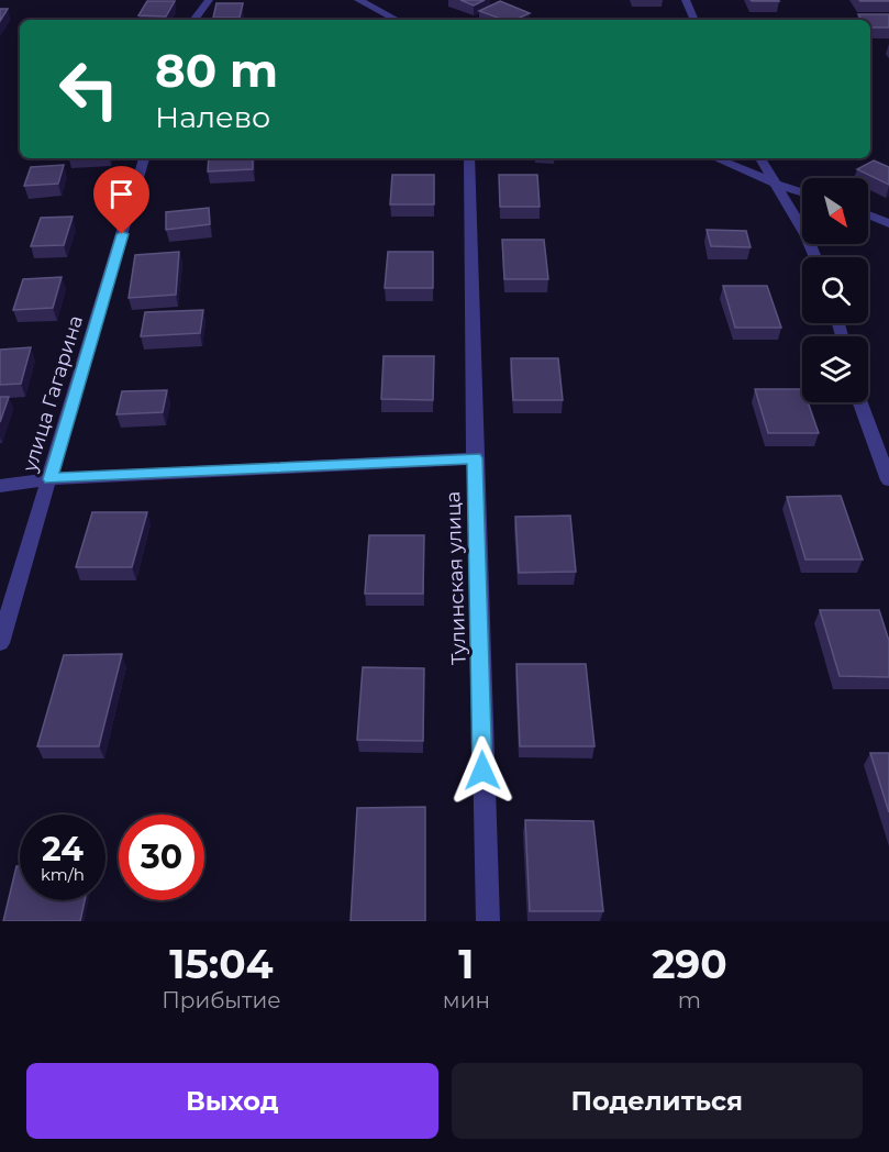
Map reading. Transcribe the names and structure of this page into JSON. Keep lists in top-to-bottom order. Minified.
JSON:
{"streets":{"street":["улица Гагарина","Тулинская улица"]},"north":"bottom right","page":{"turn":["80 m","Налево"],"speed":"24 km/h","limit":"30","eta":["15:04","Прибытие","1","мин","290","m"],"buttons":["Выход","Поделиться"]}}
